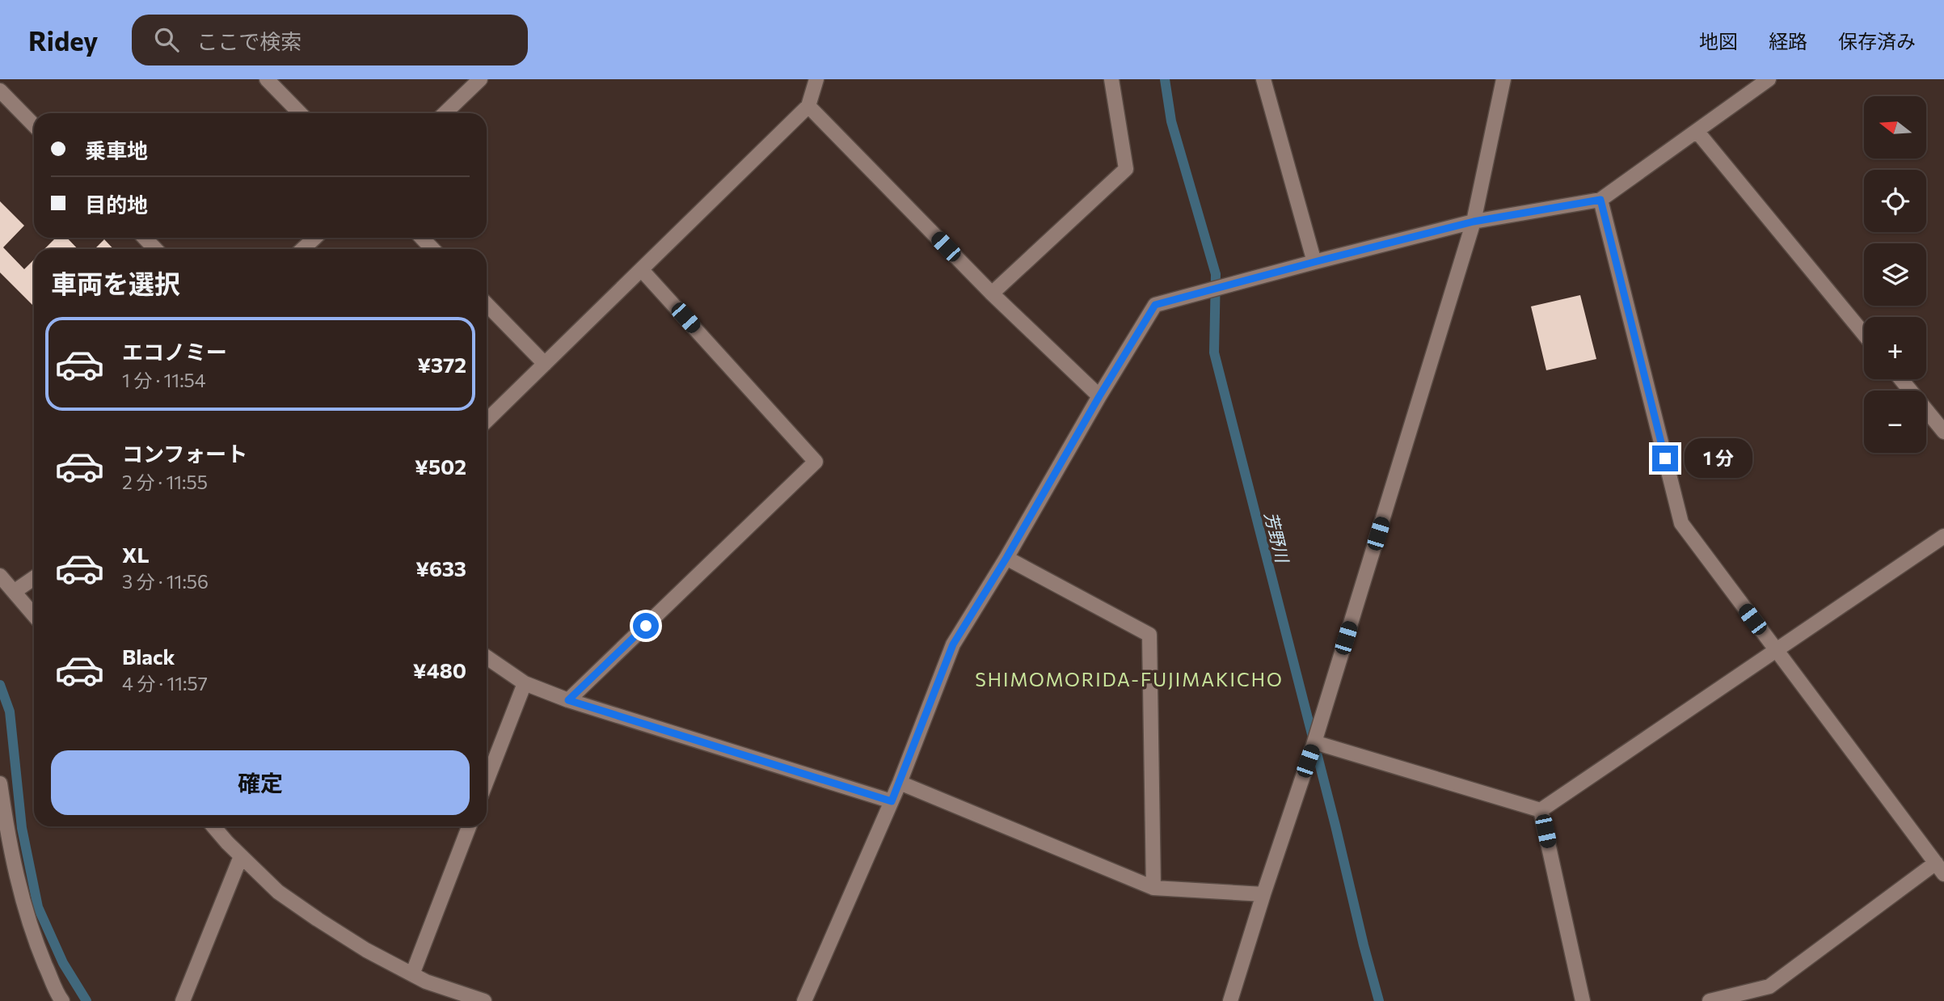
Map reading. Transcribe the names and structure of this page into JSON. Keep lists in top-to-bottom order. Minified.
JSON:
{"districts":["SHIMOMORIDA-FUJIMAKICHO"],"water":["芳野川"],"north":"left","page":{"header":"Ridey","search":"ここで検索","nav":["地図","経路","保存済み"],"map_buttons":["+","−"],"banner":["乗車地","目的地"],"heading":"車両を選択","list":[{"name":"エコノミー","note":"1 分 · 11:54","value":"¥372"},{"name":"コンフォート","note":"2 分 · 11:55","value":"¥502"},{"name":"XL","note":"3 分 · 11:56","value":"¥633"},{"name":"Black","note":"4 分 · 11:57","value":"¥480"}],"bubble":"1 分","buttons":"確定"}}
